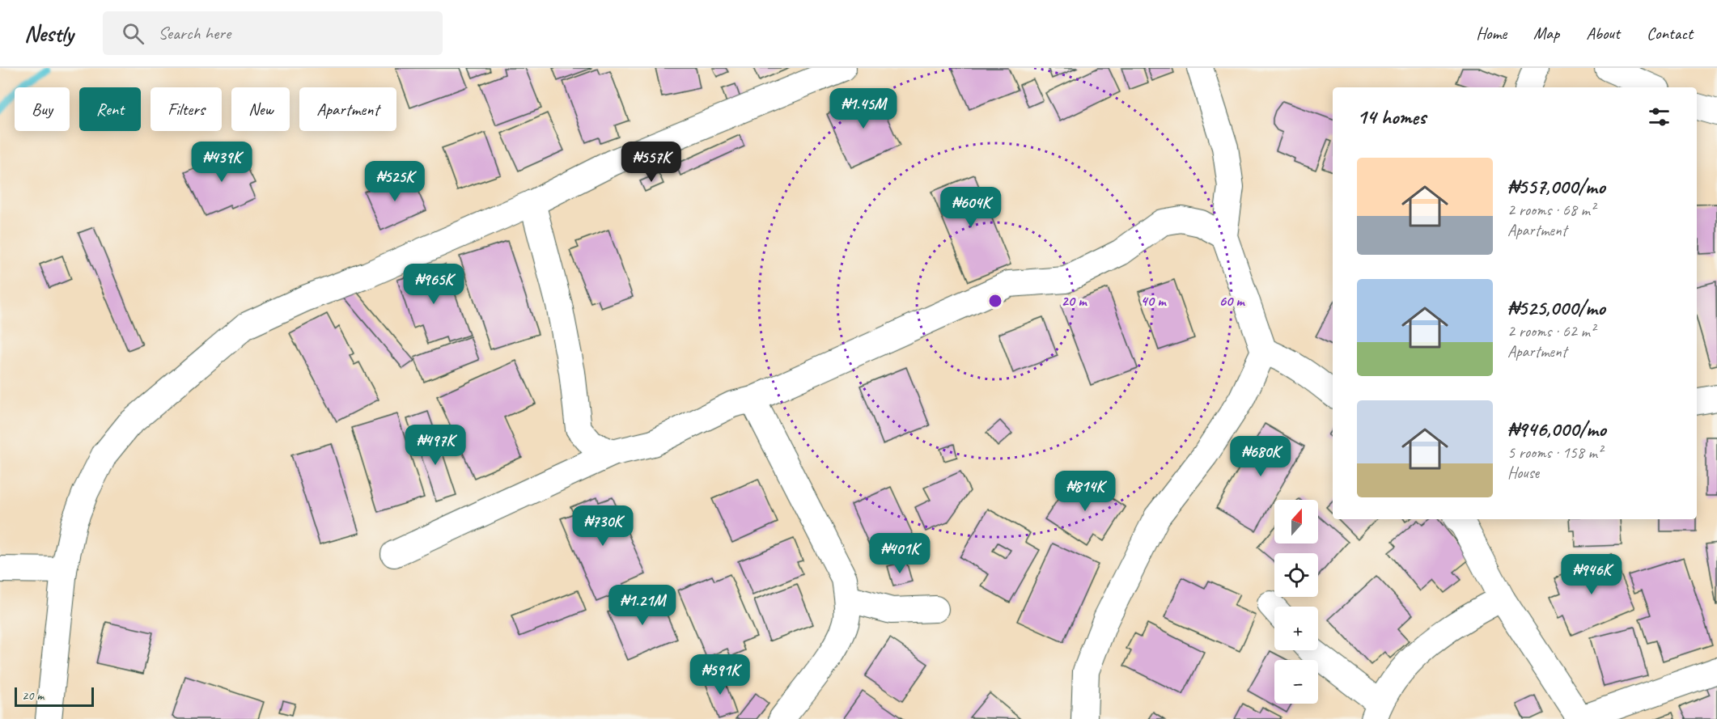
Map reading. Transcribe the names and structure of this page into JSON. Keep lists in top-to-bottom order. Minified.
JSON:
{"scale_bar":"20 m","north":"top","page":{"header":"Nestly","search":"Search here","nav":["Home","Map","About","Contact"],"chip":["Buy","Rent","Filters","New","Apartment"],"heading":"14 homes","price":["₦1.45M","₦439K","₦557K","₦525K","₦604K","₦965K","₦497K","₦680K","₦814K","₦730K","₦401K","₦946K","₦1.21M","₦591K"],"list":[{"name":"₦557,000/mo","note":"2 rooms · 68 m² · Apartment"},{"name":"₦525,000/mo","note":"2 rooms · 62 m² · Apartment"},{"name":"₦946,000/mo","note":"5 rooms · 158 m² · House"}],"map_buttons":["+","−"],"scale":"20 m"},"rings":["20 m","40 m","60 m"]}
